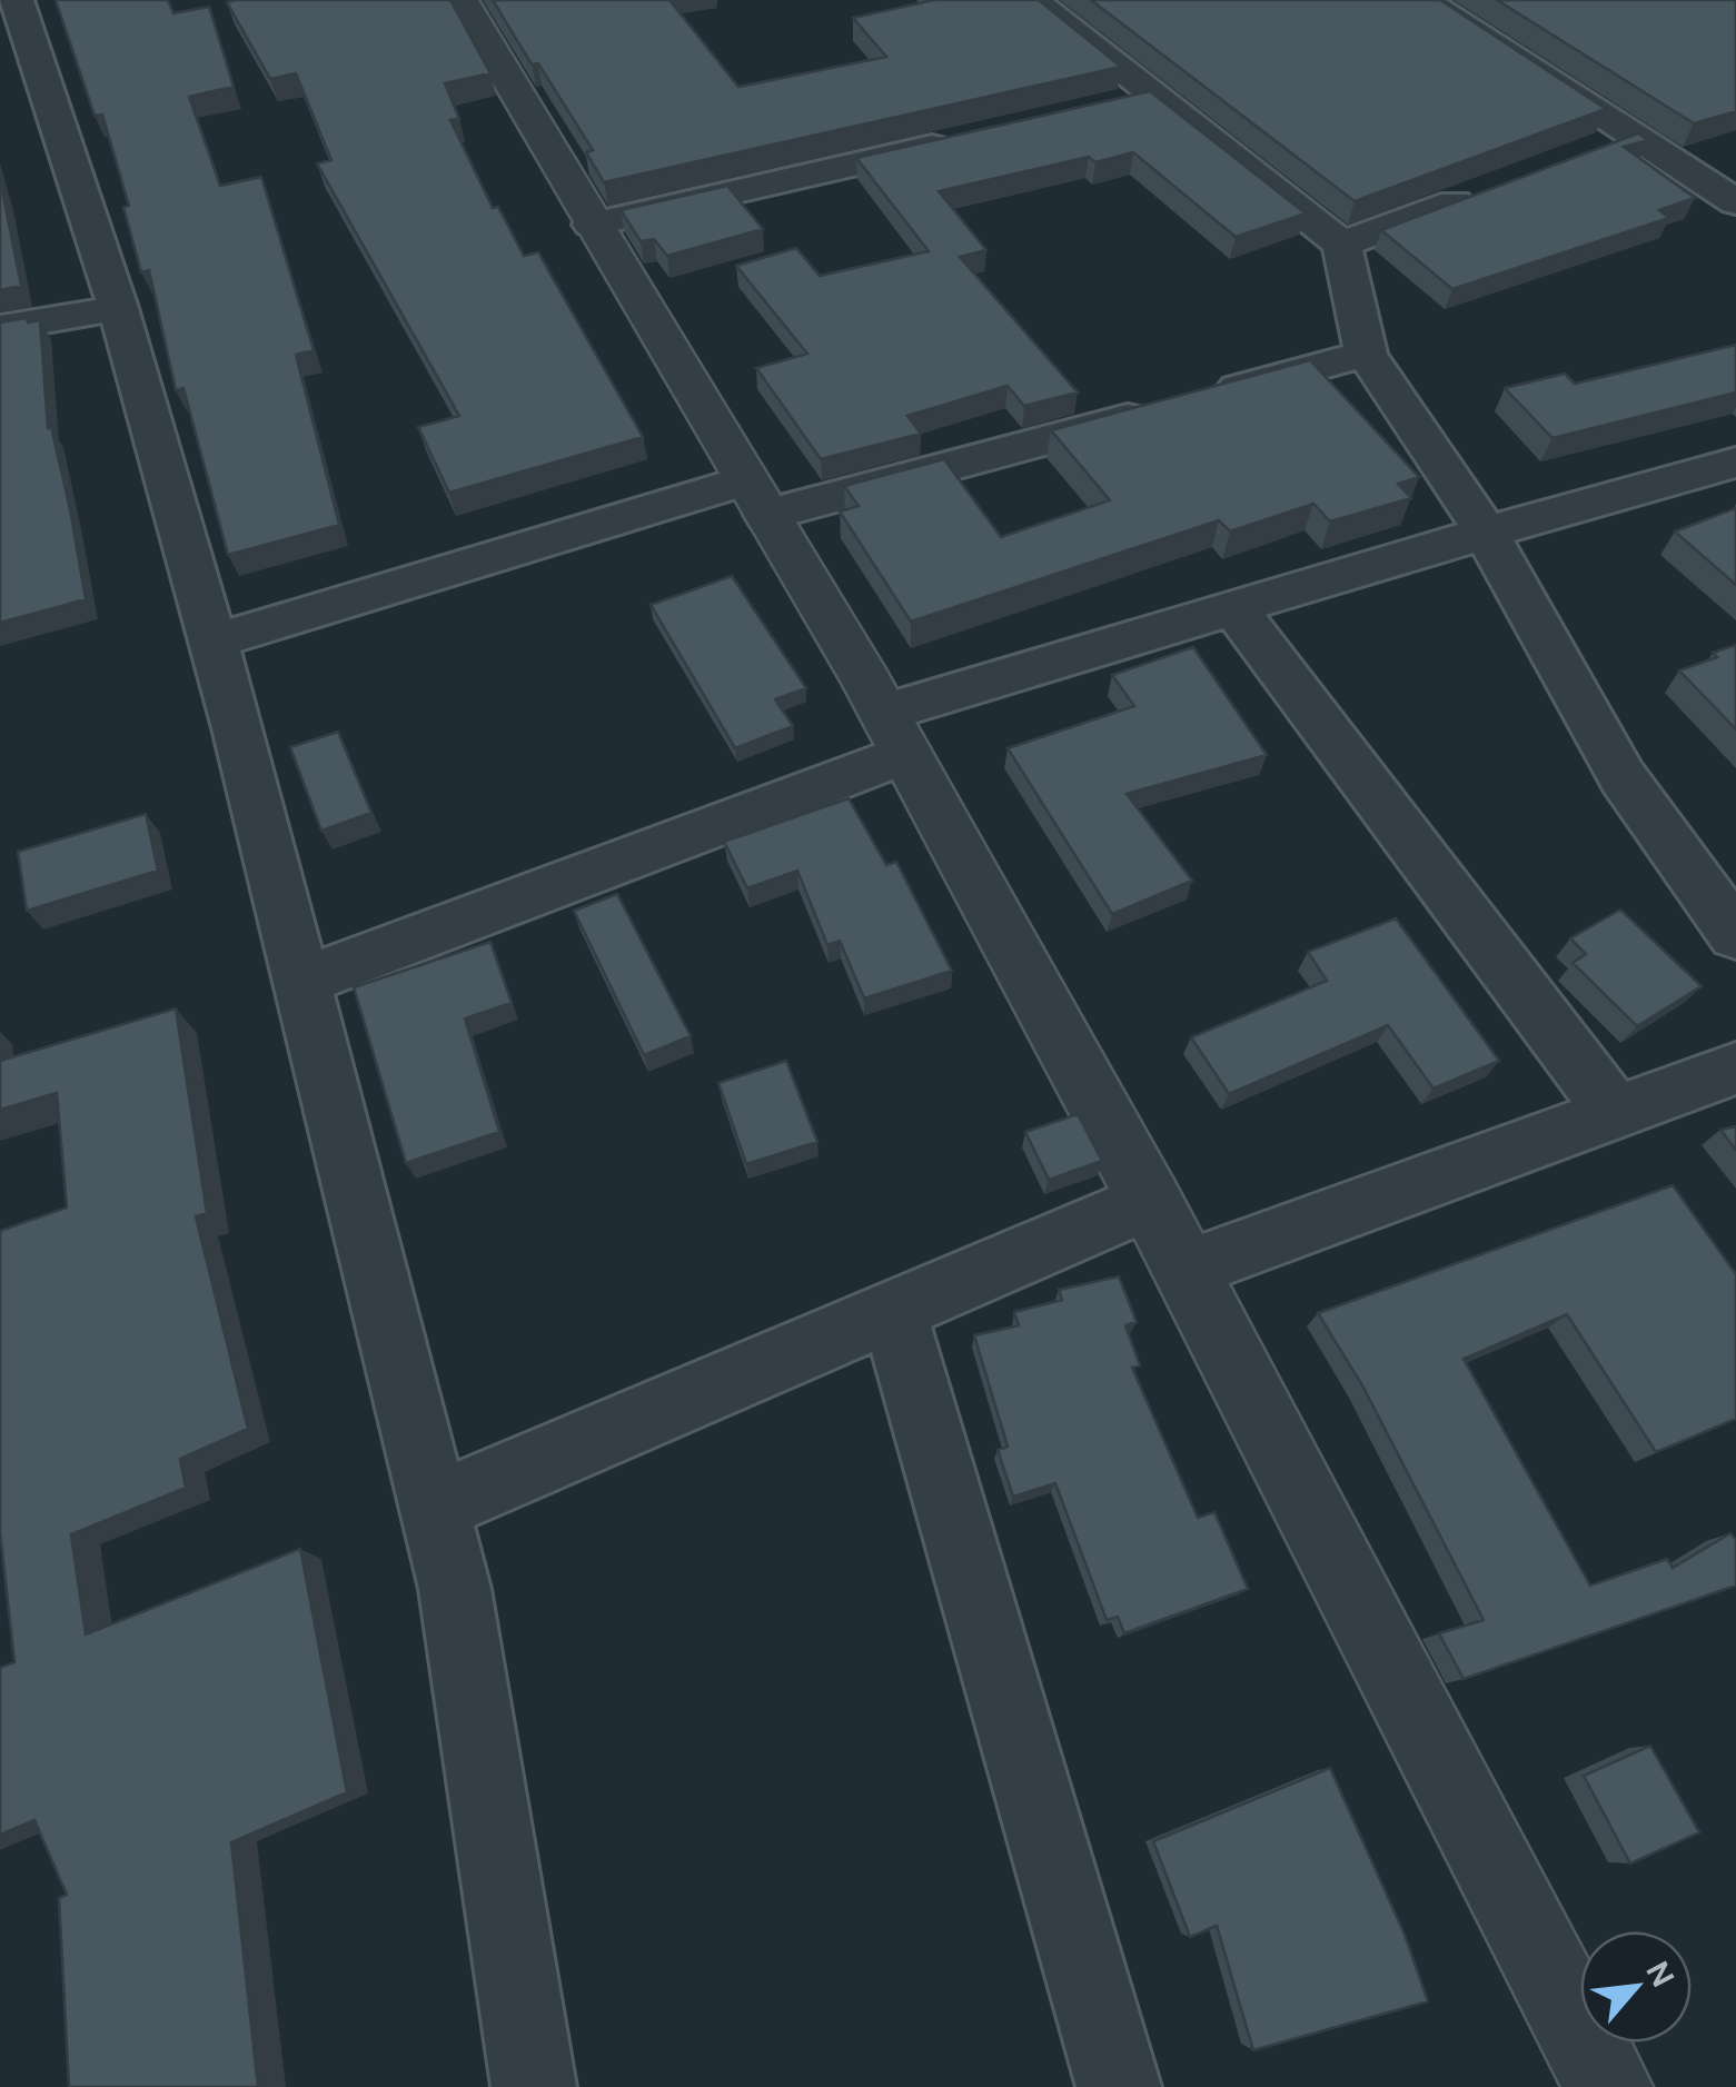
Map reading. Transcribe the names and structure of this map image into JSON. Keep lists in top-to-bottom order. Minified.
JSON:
{"north":"top right"}
